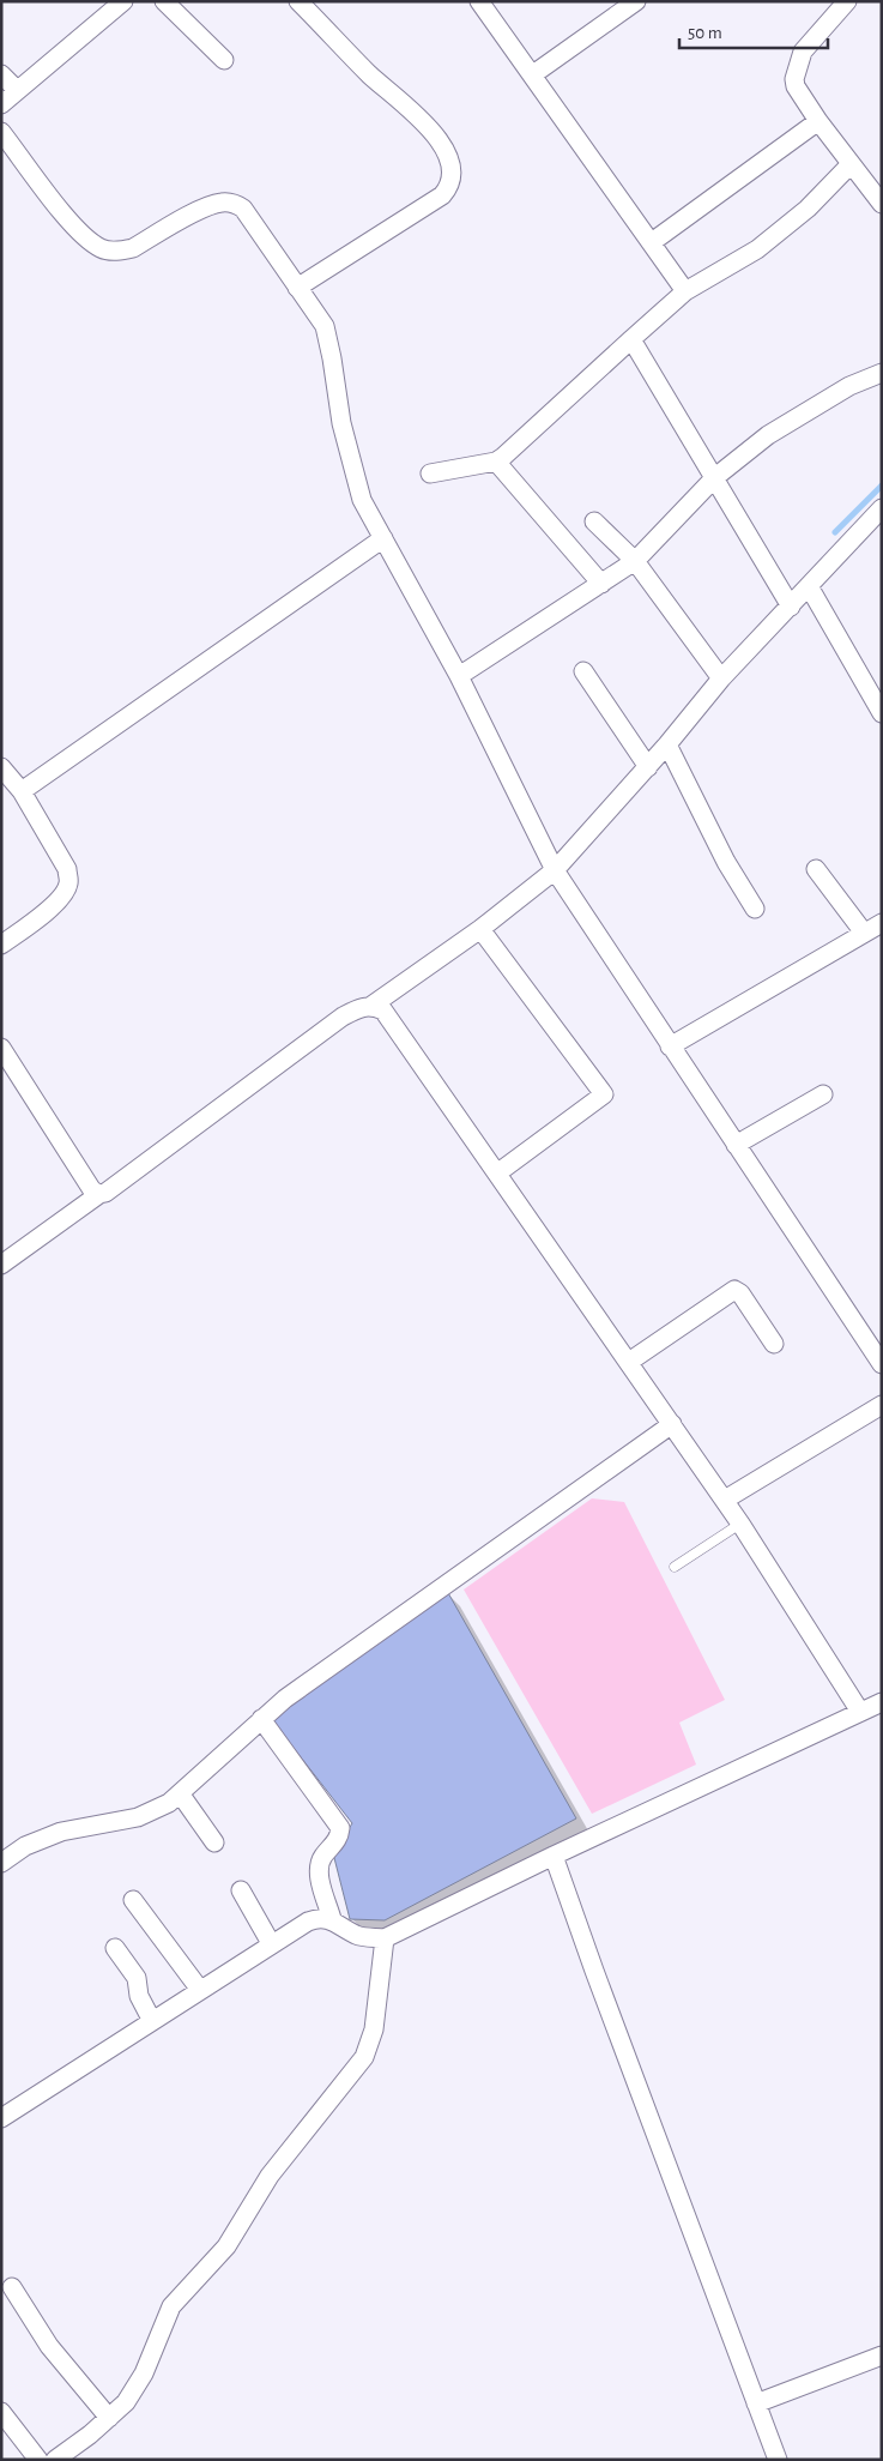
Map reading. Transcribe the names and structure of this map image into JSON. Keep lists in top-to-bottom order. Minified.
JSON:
{"scale_bar":"50 m"}
